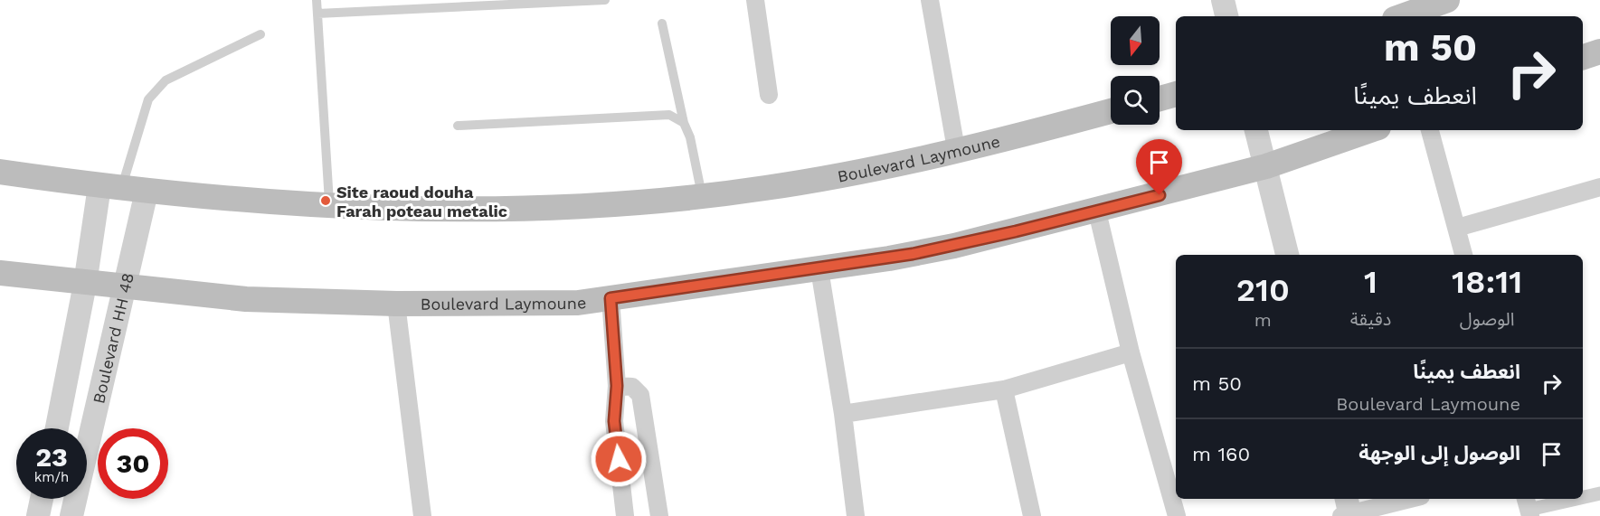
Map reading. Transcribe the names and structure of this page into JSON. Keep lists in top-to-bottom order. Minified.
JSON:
{"streets":{"main road":["Boulevard Laymoune"],"street":["Boulevard HH 48"]},"crossings":[["Boulevard Laymoune","Boulevard HH 48"]],"places":["Site raoud douha Farah poteau metalic"],"north":"bottom","page":{"turn":["50 m","انعطف يمينًا"],"eta":["18:11","الوصول","1","دقيقة","210","m"],"list":[{"name":"انعطف يمينًا","note":"Boulevard Laymoune","value":"50 m"},{"name":"الوصول إلى الوجهة","value":"160 m"}],"speed":"23 km/h","limit":"30"}}
